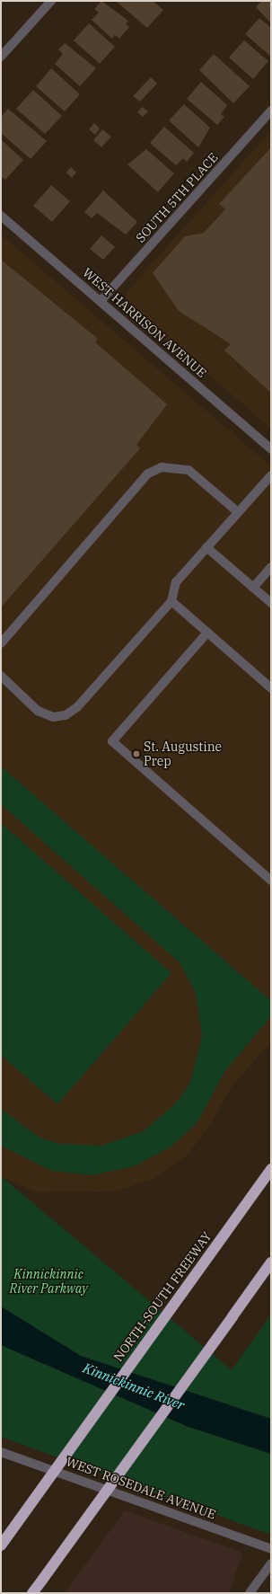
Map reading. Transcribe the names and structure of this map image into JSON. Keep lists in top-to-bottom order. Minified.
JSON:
{"streets":{"highway":["NORTH-SOUTH FREEWAY"],"street":["SOUTH 5TH PLACE","WEST HARRISON AVENUE","WEST ROSEDALE AVENUE"]},"crossings":[["SOUTH 5TH PLACE","WEST HARRISON AVENUE"]],"water":["Kinnickinnic River"],"parks":["Kinnickinnic River Parkway"],"places":["St. Augustine Prep"]}
